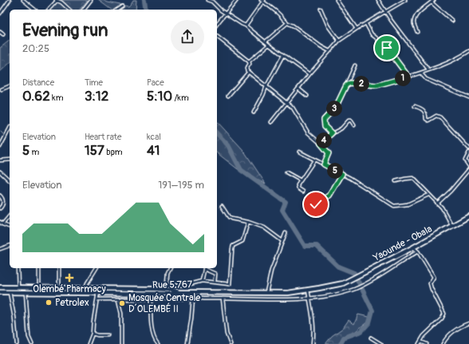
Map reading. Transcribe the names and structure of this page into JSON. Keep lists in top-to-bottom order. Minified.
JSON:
{"streets":{"highway":["Yaounde - Obala","Rue 5.767"]},"crossings":[["Yaounde - Obala","Rue 5.767"]],"places":{"health":["Olembé Pharmacy"],"other":["Petrolex","Mosquée Centrale D´OLEMBÉ II"]},"page":{"heading":["Evening run","20:25"],"stats":[["Distance","0.62 km"],["Time","3:12"],["Pace","5:10 /km"],["Elevation","5 m"],["Heart rate","157 bpm"],["kcal","41"]],"pins":["1","2","3","4","5"],"chart":["Elevation","191–195 m"]}}
